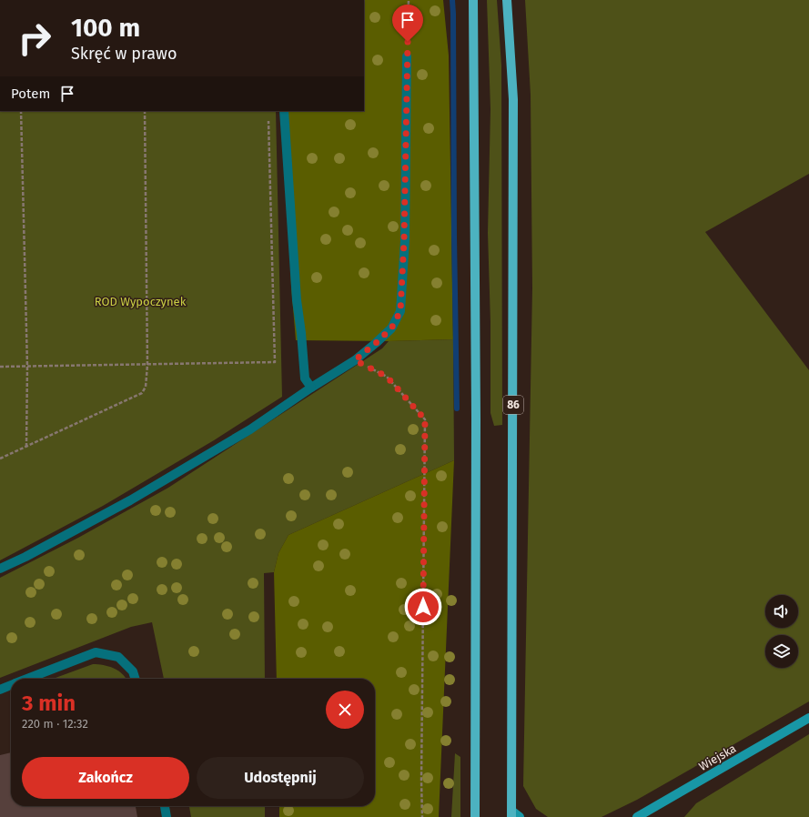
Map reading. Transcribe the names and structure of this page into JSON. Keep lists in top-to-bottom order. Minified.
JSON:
{"streets":{"main road":["86"],"street":["Wiejska"]},"parks":["ROD Wypoczynek"],"page":{"turn":["100 m","Skręć w prawo"],"then":"Potem","heading":["3 min","220 m · 12:32"],"buttons":["Zakończ","Udostępnij"]}}
